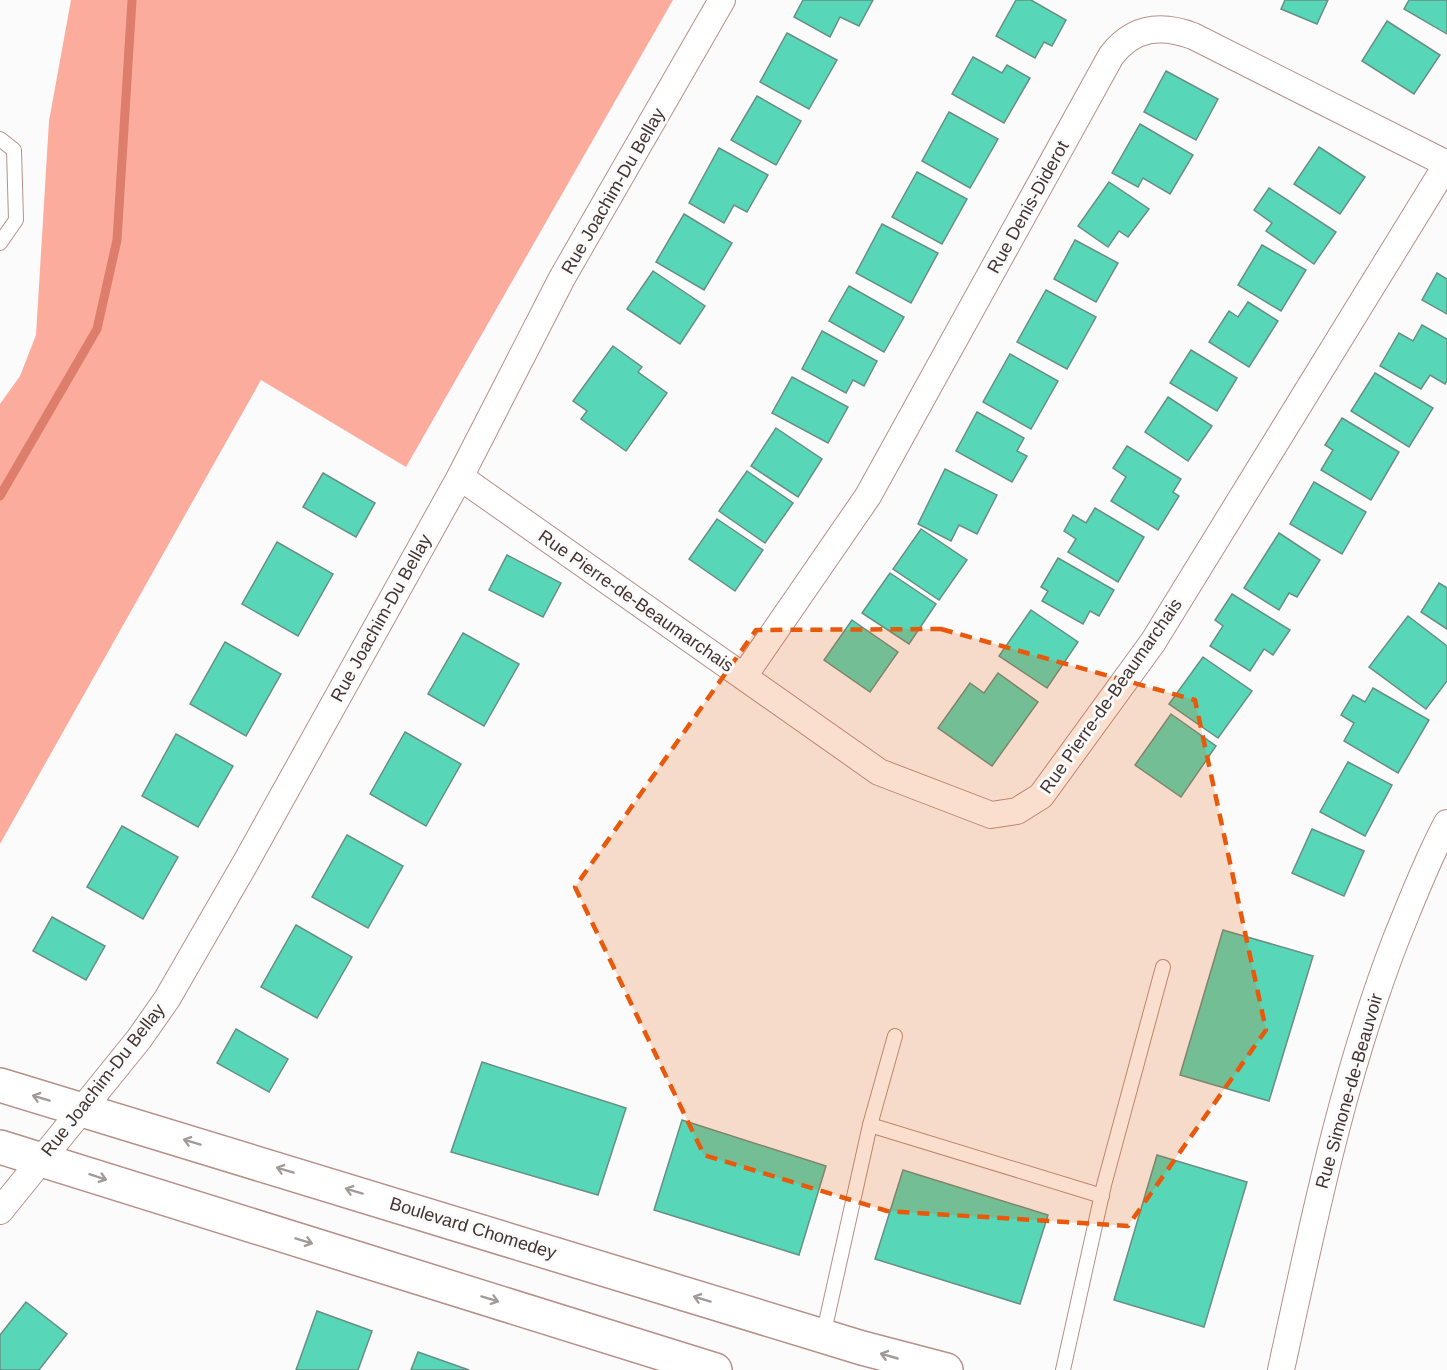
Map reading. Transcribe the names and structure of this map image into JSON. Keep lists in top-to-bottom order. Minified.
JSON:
{"streets":{"street":["Rue Joachim-Du Bellay","Rue Denis-Diderot","Rue Pierre-de-Beaumarchais","Rue Simone-de-Beauvoir","Boulevard Chomedey"]},"crossings":[["Rue Joachim-Du Bellay","Rue Pierre-de-Beaumarchais"],["Rue Joachim-Du Bellay","Boulevard Chomedey"],["Rue Denis-Diderot","Rue Pierre-de-Beaumarchais"]]}
